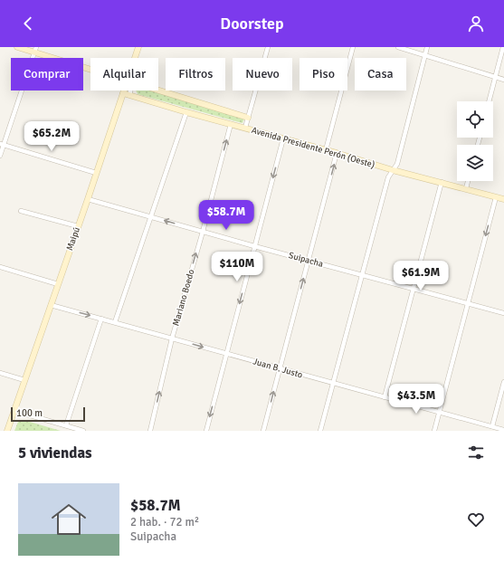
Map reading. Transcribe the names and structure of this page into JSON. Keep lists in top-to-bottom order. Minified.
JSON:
{"streets":{"main road":["Avenida Presidente Perón (Oeste)","Maipú"],"street":["Suipacha","Mariano Boedo","Juan B. Justo"]},"crossings":[["Avenida Presidente Perón (Oeste)","Maipú"],["Avenida Presidente Perón (Oeste)","Mariano Boedo"],["Maipú","Suipacha"],["Maipú","Juan B. Justo"],["Suipacha","Mariano Boedo"],["Mariano Boedo","Juan B. Justo"]],"one_way":["Mariano Boedo"],"scale_bar":"100 m","page":{"header":"Doorstep","chip":["Comprar","Alquilar","Filtros","Nuevo","Piso","Casa"],"price":["$65.2M","$58.7M","$110M","$61.9M","$43.5M"],"scale":"100 m","heading":"5 viviendas","list":[{"name":"$58.7M","note":"2 hab. · 72 m² · Suipacha"}]}}
